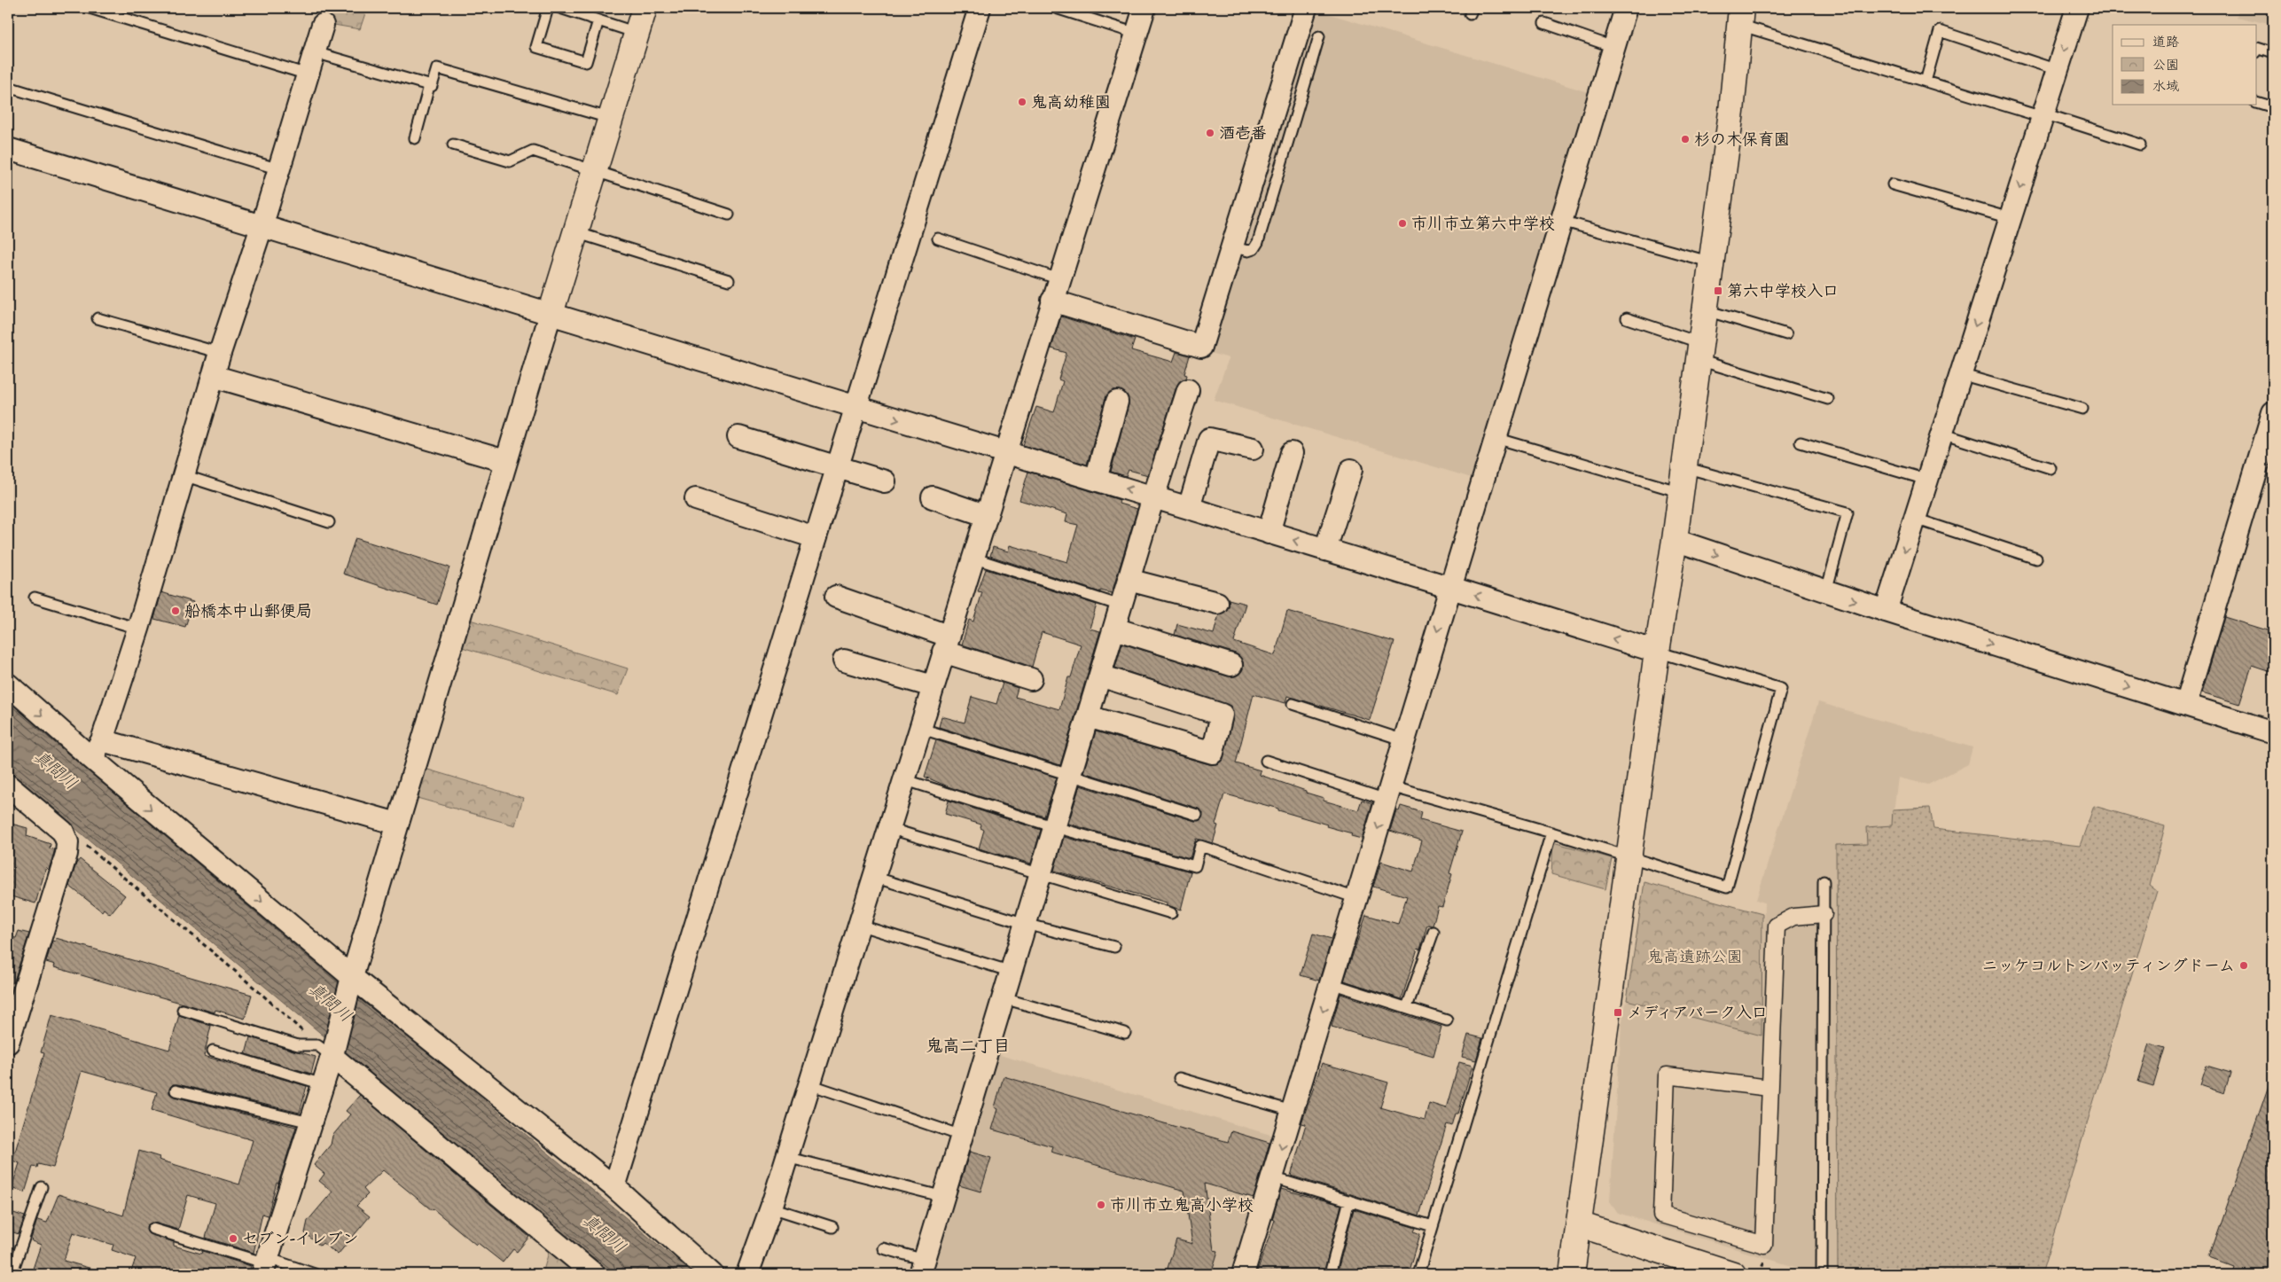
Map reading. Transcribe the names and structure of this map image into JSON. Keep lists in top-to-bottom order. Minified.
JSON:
{"districts":["鬼高二丁目"],"water":["真間川"],"parks":["鬼高遺跡公園"],"places":{"other":["鬼高幼稚園","酒壱番","杉の木保育園","市川市立第六中学校","船橋本中山郵便局","ニッケコルトンバッティングドーム","市川市立鬼高小学校","セブン-イレブン"],"transit":["第六中学校入口","メディアパーク入口"]},"legend":["道路","公園","水域"]}
